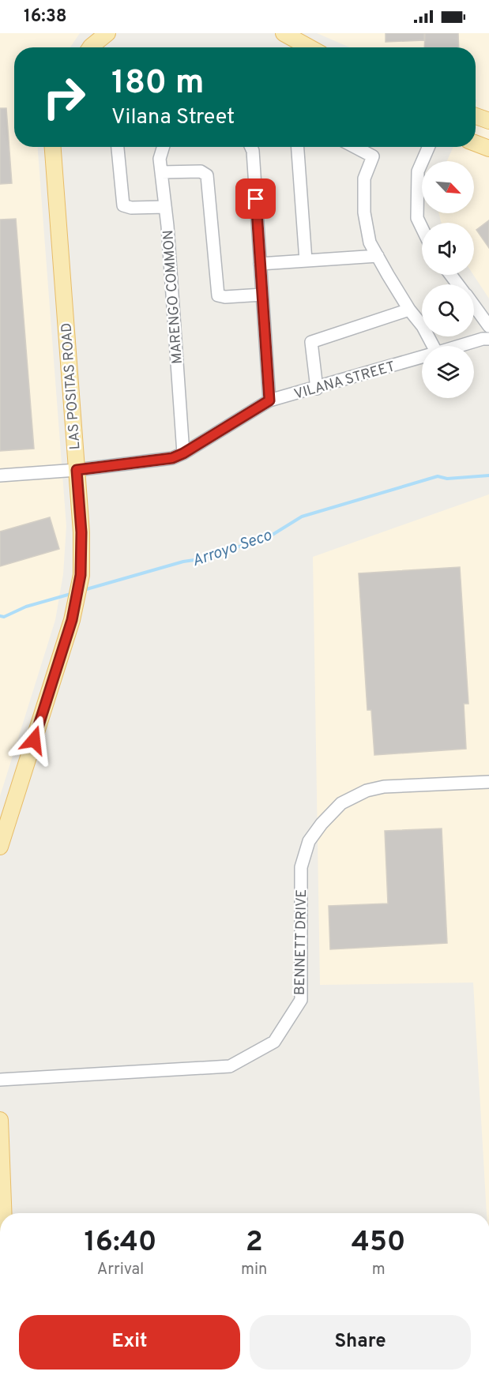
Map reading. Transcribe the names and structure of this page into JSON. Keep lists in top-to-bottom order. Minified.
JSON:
{"streets":{"main road":["LAS POSITAS ROAD"],"street":["MARENGO COMMON","VILANA STREET","BENNETT DRIVE"]},"crossings":[["MARENGO COMMON","VILANA STREET"],["VILANA STREET","LAS POSITAS ROAD"]],"water":["Arroyo Seco"],"north":"bottom right","page":{"status":"16:38","turn":["180 m","Vilana Street"],"eta":["16:40","Arrival","2","min","450","m"],"buttons":["Exit","Share"]}}
